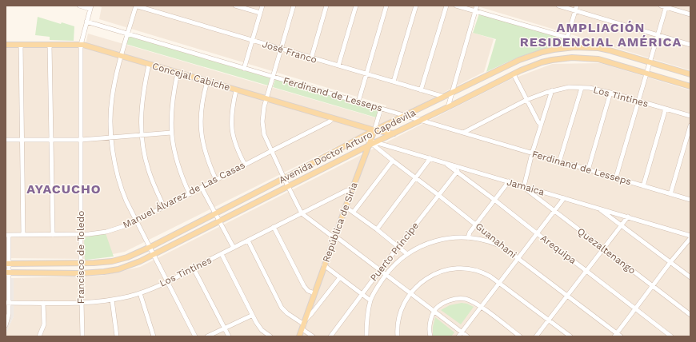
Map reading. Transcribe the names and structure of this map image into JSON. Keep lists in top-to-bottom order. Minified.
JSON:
{"streets":{"main road":["Concejal Cabiche","Avenida Doctor Arturo Capdevila","República de Siria"],"street":["José Franco","Ferdinand de Lesseps","Los Tintines","Jamaica","Manuel Álvarez de Las Casas","Guanahani","Arequipa","Quezaltenango","Puerto Príncipe","Francisco de Toledo"]},"crossings":[["José Franco","Avenida Doctor Arturo Capdevila"],["Concejal Cabiche","Avenida Doctor Arturo Capdevila"],["Concejal Cabiche","Manuel Álvarez de Las Casas"],["Concejal Cabiche","República de Siria"],["Concejal Cabiche","Francisco de Toledo"],["Ferdinand de Lesseps","Los Tintines"],["Ferdinand de Lesseps","Avenida Doctor Arturo Capdevila"],["Ferdinand de Lesseps","República de Siria"],["Ferdinand de Lesseps","Francisco de Toledo"],["Los Tintines","República de Siria"],["Los Tintines","Francisco de Toledo"],["Avenida Doctor Arturo Capdevila","Jamaica"],["Avenida Doctor Arturo Capdevila","República de Siria"],["Avenida Doctor Arturo Capdevila","Guanahani"],["Avenida Doctor Arturo Capdevila","Francisco de Toledo"],["Jamaica","República de Siria"],["Jamaica","Guanahani"],["Jamaica","Arequipa"],["Jamaica","Quezaltenango"],["Jamaica","Puerto Príncipe"],["Manuel Álvarez de Las Casas","Francisco de Toledo"],["República de Siria","Guanahani"],["Guanahani","Puerto Príncipe"],["Arequipa","Puerto Príncipe"]],"districts":["AMPLIACIÓN RESIDENCIAL AMÉRICA","AYACUCHO"]}
